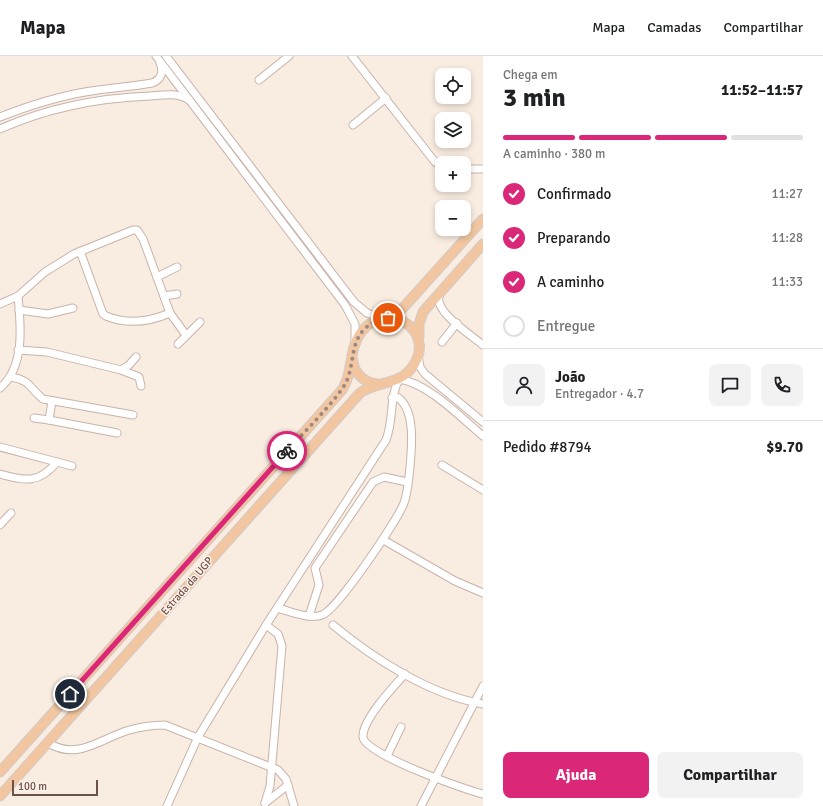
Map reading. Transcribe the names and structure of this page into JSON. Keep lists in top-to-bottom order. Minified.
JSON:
{"streets":{"main road":["Estrada da UGP"]},"scale_bar":"100 m","page":{"header":"Mapa","nav":["Mapa","Camadas","Compartilhar"],"heading":["3 min","Chega em","11:52–11:57"],"panel":["João","Entregador · 4.7","Pedido #8794","$9.70"],"map_buttons":["+","−"],"bar":"A caminho · 380 m","list":[["Confirmado","11:27"],["Preparando","11:28"],["A caminho","11:33"],"Entregue"],"buttons":["Ajuda","Compartilhar"],"scale":"100 m"}}
